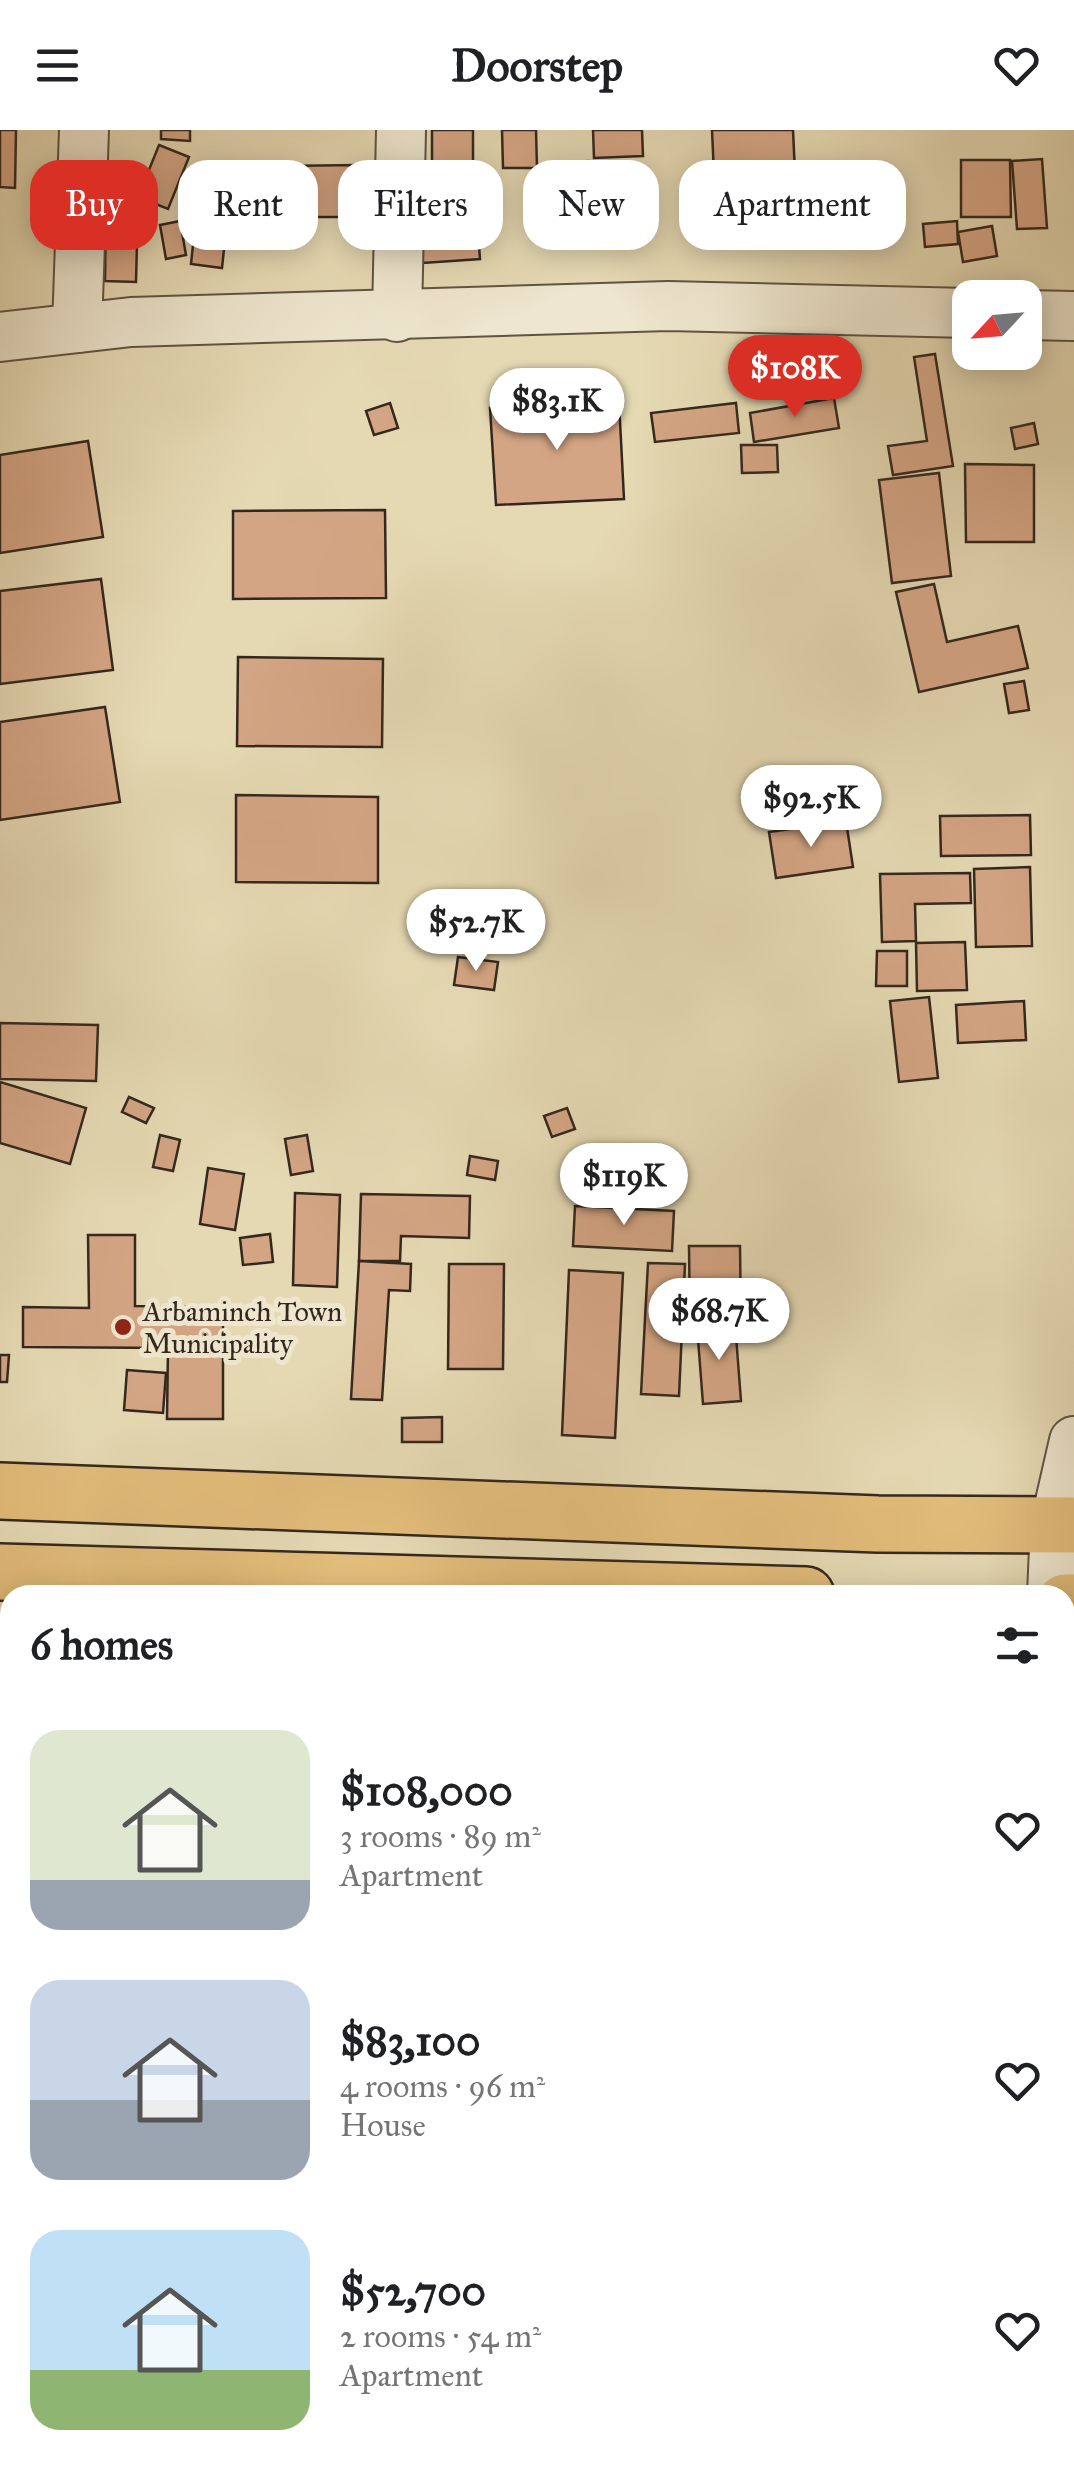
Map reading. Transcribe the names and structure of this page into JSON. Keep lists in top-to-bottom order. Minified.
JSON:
{"places":["Arbaminch Town Municipality"],"north":"bottom left","page":{"header":"Doorstep","chip":["Buy","Rent","Filters","New","Apartment"],"price":["$108K","$83.1K","$92.5K","$52.7K","$119K","$68.7K"],"heading":"6 homes","list":[{"name":"$108,000","note":"3 rooms · 89 m² · Apartment"},{"name":"$83,100","note":"4 rooms · 96 m² · House"},{"name":"$52,700","note":"2 rooms · 54 m² · Apartment"}]}}
